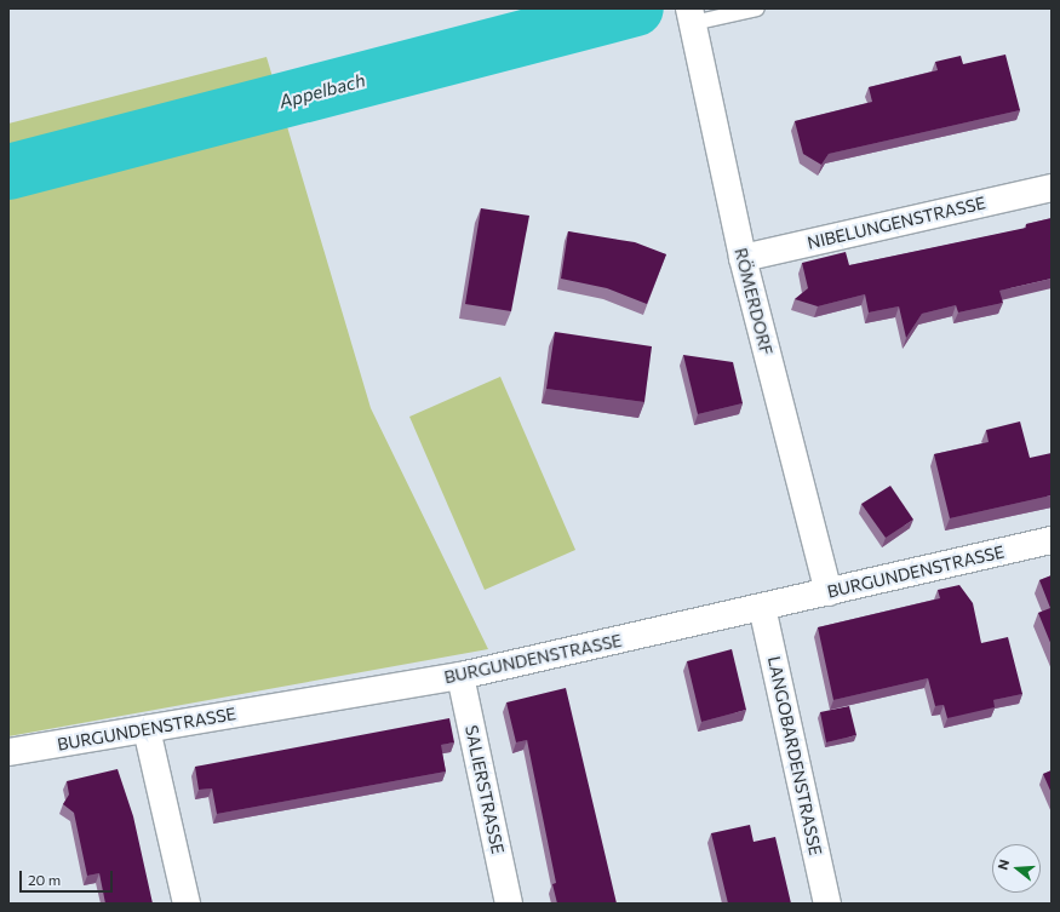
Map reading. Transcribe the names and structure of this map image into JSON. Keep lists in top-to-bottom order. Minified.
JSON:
{"streets":{"street":["NIBELUNGENSTRASSE","RÖMERDORF","BURGUNDENSTRASSE","LANGOBARDENSTRASSE","SALIERSTRASSE"]},"crossings":[["NIBELUNGENSTRASSE","RÖMERDORF"],["RÖMERDORF","BURGUNDENSTRASSE"],["BURGUNDENSTRASSE","LANGOBARDENSTRASSE"],["BURGUNDENSTRASSE","SALIERSTRASSE"]],"water":["Appelbach"],"scale_bar":"20 m","north":"left"}
